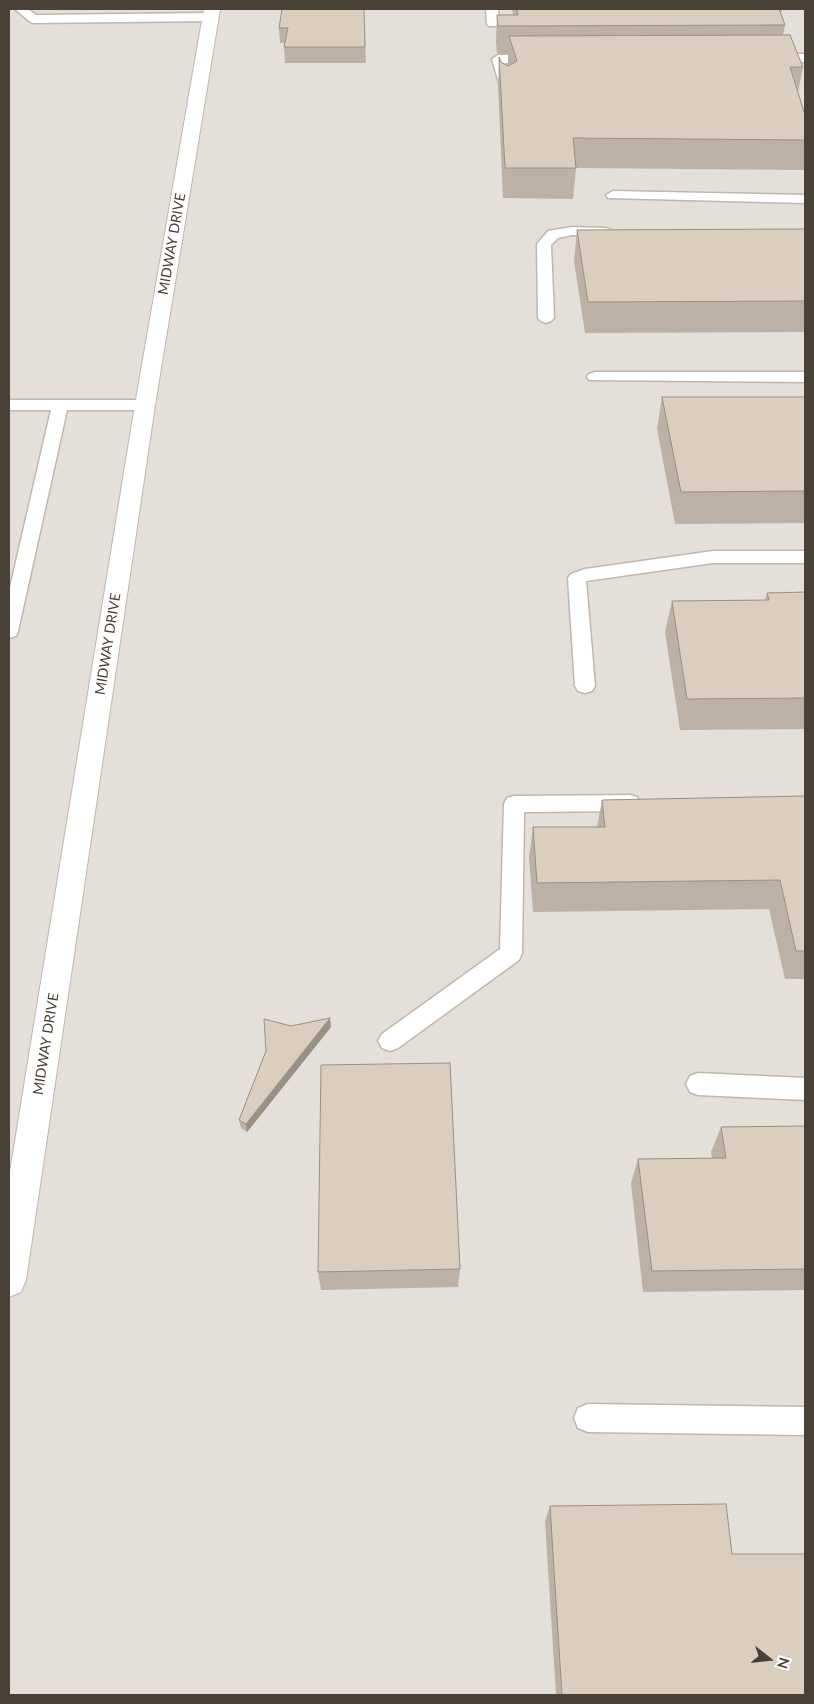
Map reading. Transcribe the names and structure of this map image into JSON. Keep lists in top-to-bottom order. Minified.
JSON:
{"streets":{"street":["MIDWAY DRIVE"]},"north":"right"}
